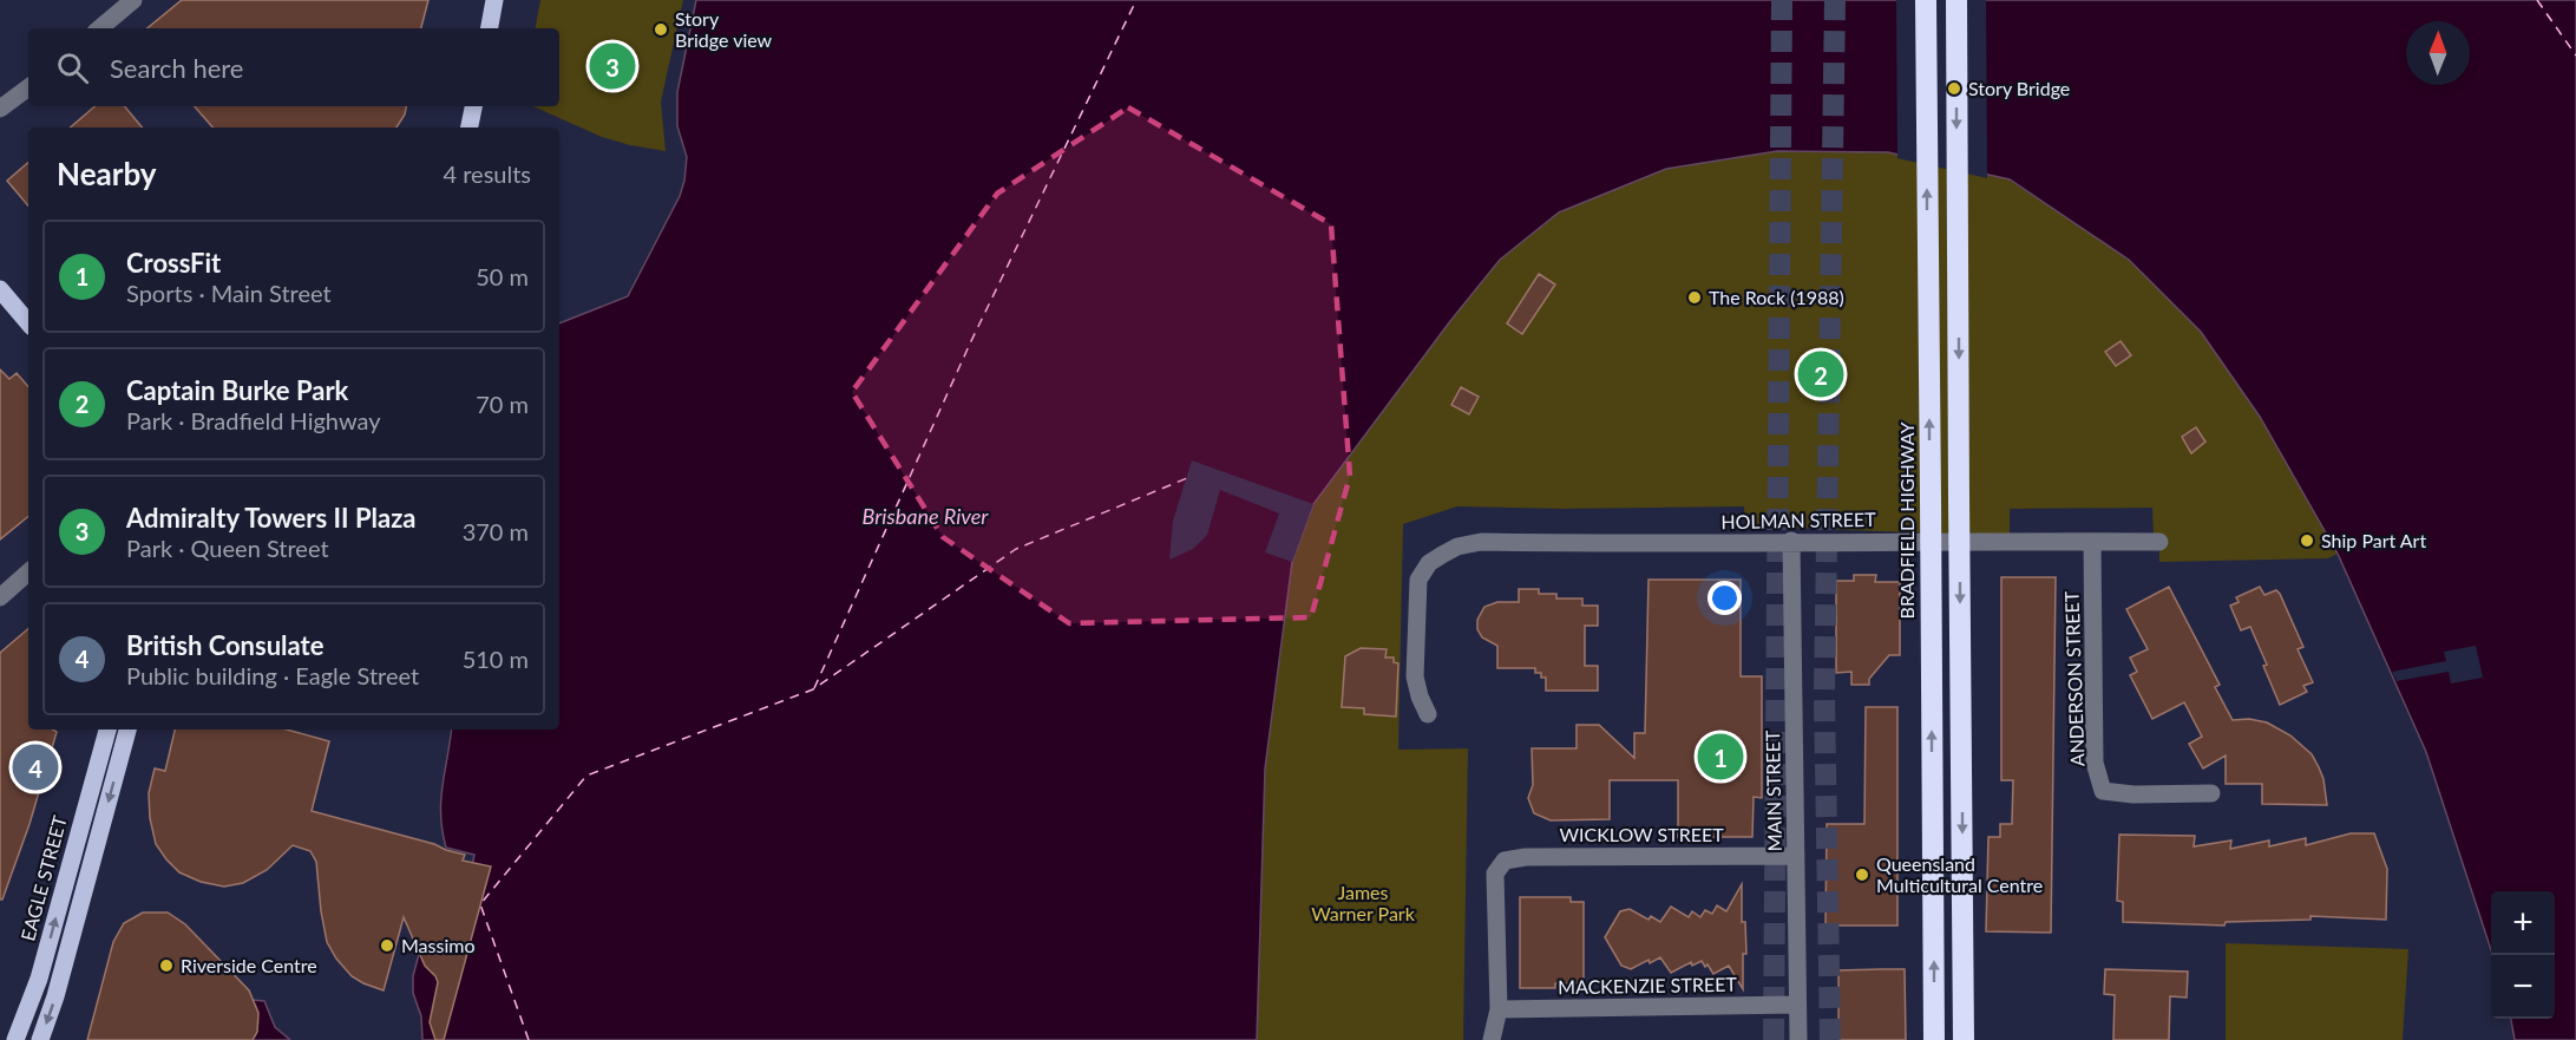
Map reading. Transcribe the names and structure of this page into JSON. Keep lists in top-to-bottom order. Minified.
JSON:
{"streets":{"highway":["BRADFIELD HIGHWAY"],"main road":["EAGLE STREET"],"street":["HOLMAN STREET","ANDERSON STREET","MAIN STREET","WICKLOW STREET","MACKENZIE STREET"]},"crossings":[["HOLMAN STREET","ANDERSON STREET"],["HOLMAN STREET","MAIN STREET"],["MAIN STREET","WICKLOW STREET"],["MAIN STREET","MACKENZIE STREET"],["WICKLOW STREET","MACKENZIE STREET"]],"water":["Brisbane River"],"parks":["James Warner Park"],"places":["Story Bridge view","Story Bridge","The Rock (1988)","Ship Part Art","Queensland Multicultural Centre","Massimo","Riverside Centre"],"north":"top","page":{"search":"Search here","pins":["3","2","1","4"],"heading":["Nearby","4 results"],"list":[{"mark":"1","name":"CrossFit","note":"Sports · Main Street","value":"50 m"},{"mark":"2","name":"Captain Burke Park","note":"Park · Bradfield Highway","value":"70 m"},{"mark":"3","name":"Admiralty Towers II Plaza","note":"Park · Queen Street","value":"370 m"},{"mark":"4","name":"British Consulate","note":"Public building · Eagle Street","value":"510 m"}],"map_buttons":["+","−"]}}
